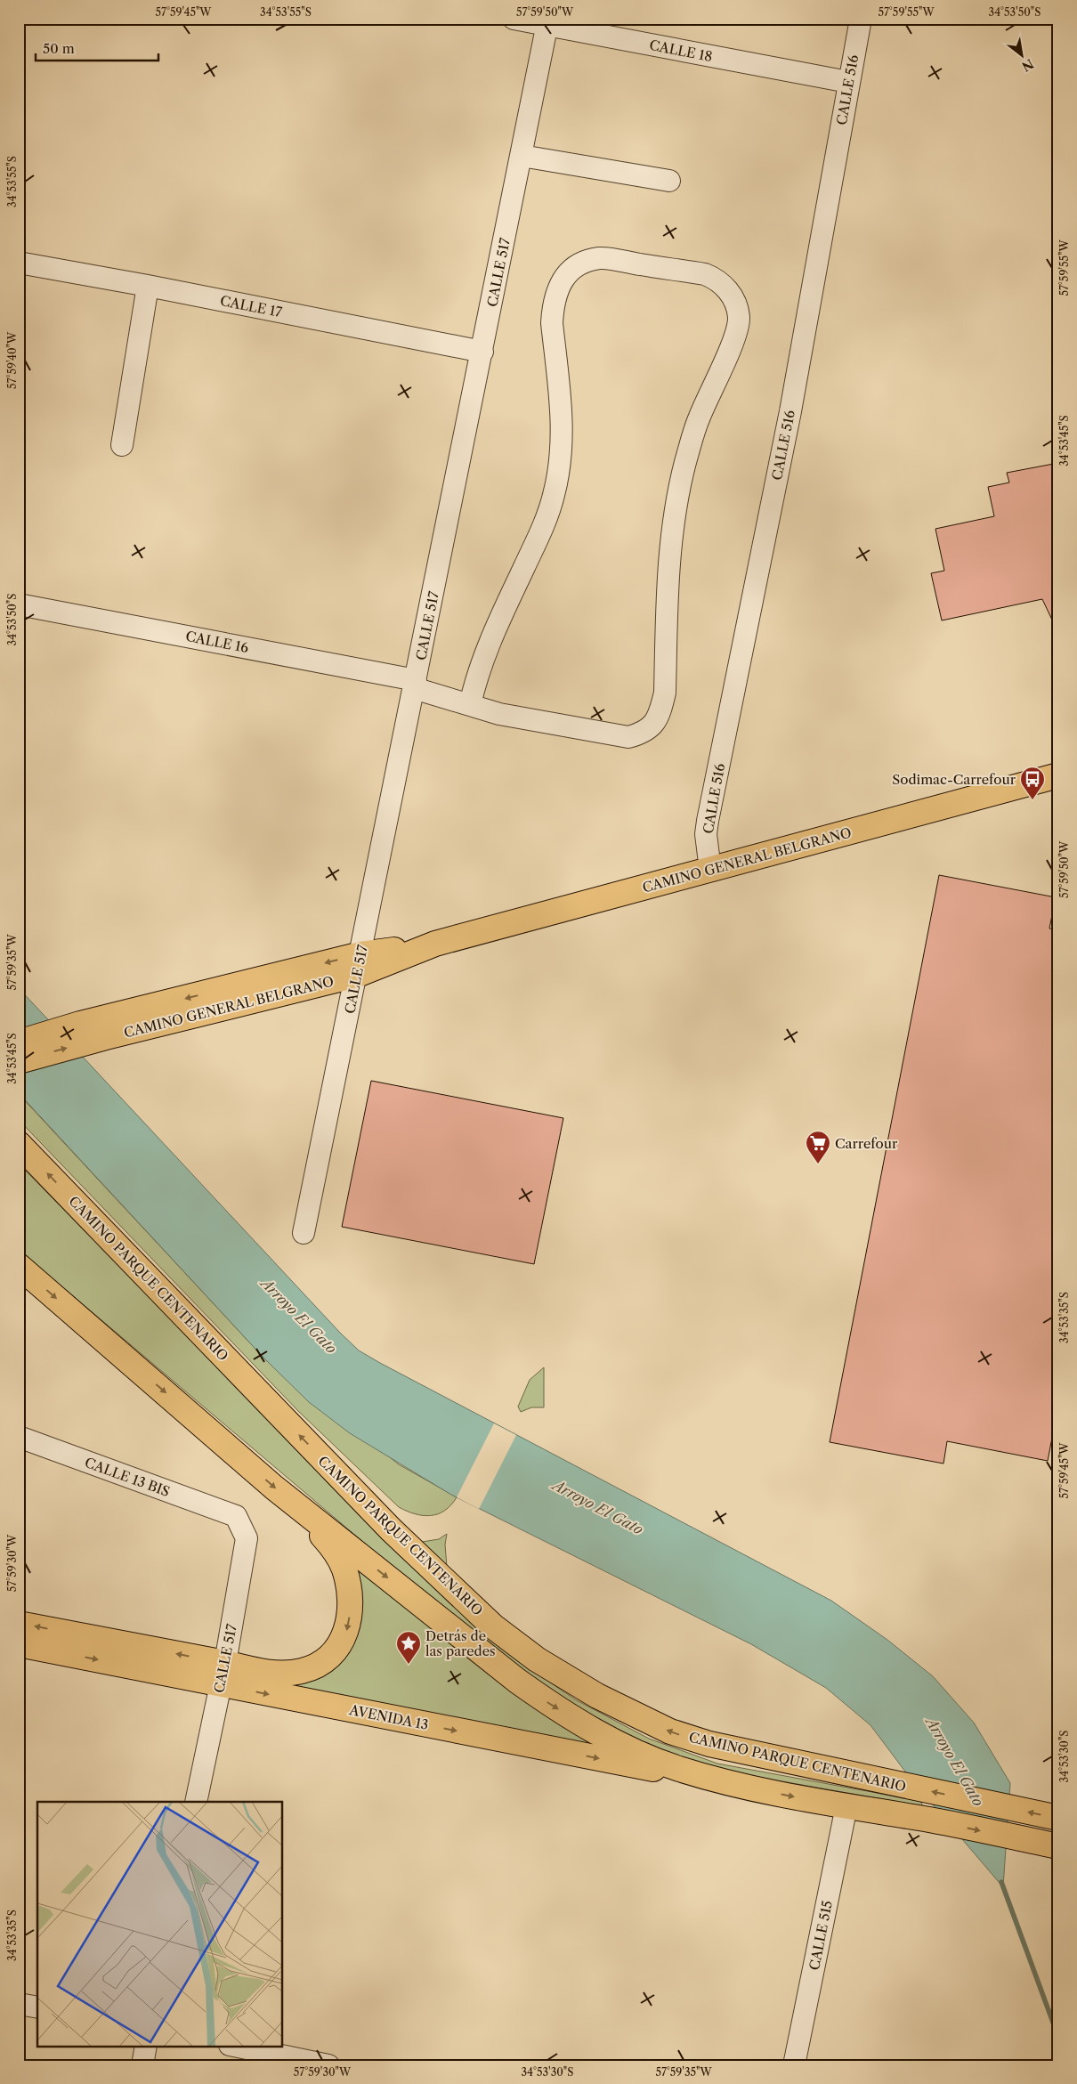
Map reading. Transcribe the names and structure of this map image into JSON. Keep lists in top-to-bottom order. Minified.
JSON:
{"streets":{"main road":["CAMINO GENERAL BELGRANO","CAMINO PARQUE CENTENARIO","AVENIDA 13"],"street":["CALLE 18","CALLE 516","CALLE 517","CALLE 17","CALLE 16","CALLE 13 BIS","CALLE 515"]},"crossings":[["CALLE 18","CALLE 516"],["CALLE 18","CALLE 517"],["CALLE 516","CAMINO GENERAL BELGRANO"],["CALLE 517","CALLE 17"],["CALLE 517","CALLE 16"],["CALLE 517","CAMINO GENERAL BELGRANO"],["CALLE 517","CALLE 13 BIS"],["CALLE 517","AVENIDA 13"]],"water":["Arroyo El Gato"],"places":{"bus stop":["Sodimac-Carrefour"],"supermarket":["Carrefour"],"place":["Detrás de las paredes"]},"scale_bar":"50 m","north":"bottom right","coordinates":["57°59'45\"W","34°53'55\"S","57°59'50\"W","57°59'55\"W","34°53'50\"S","57°59'40\"W","34°53'45\"S","57°59'35\"W","34°53'35\"S","57°59'30\"W","34°53'30\"S"]}
